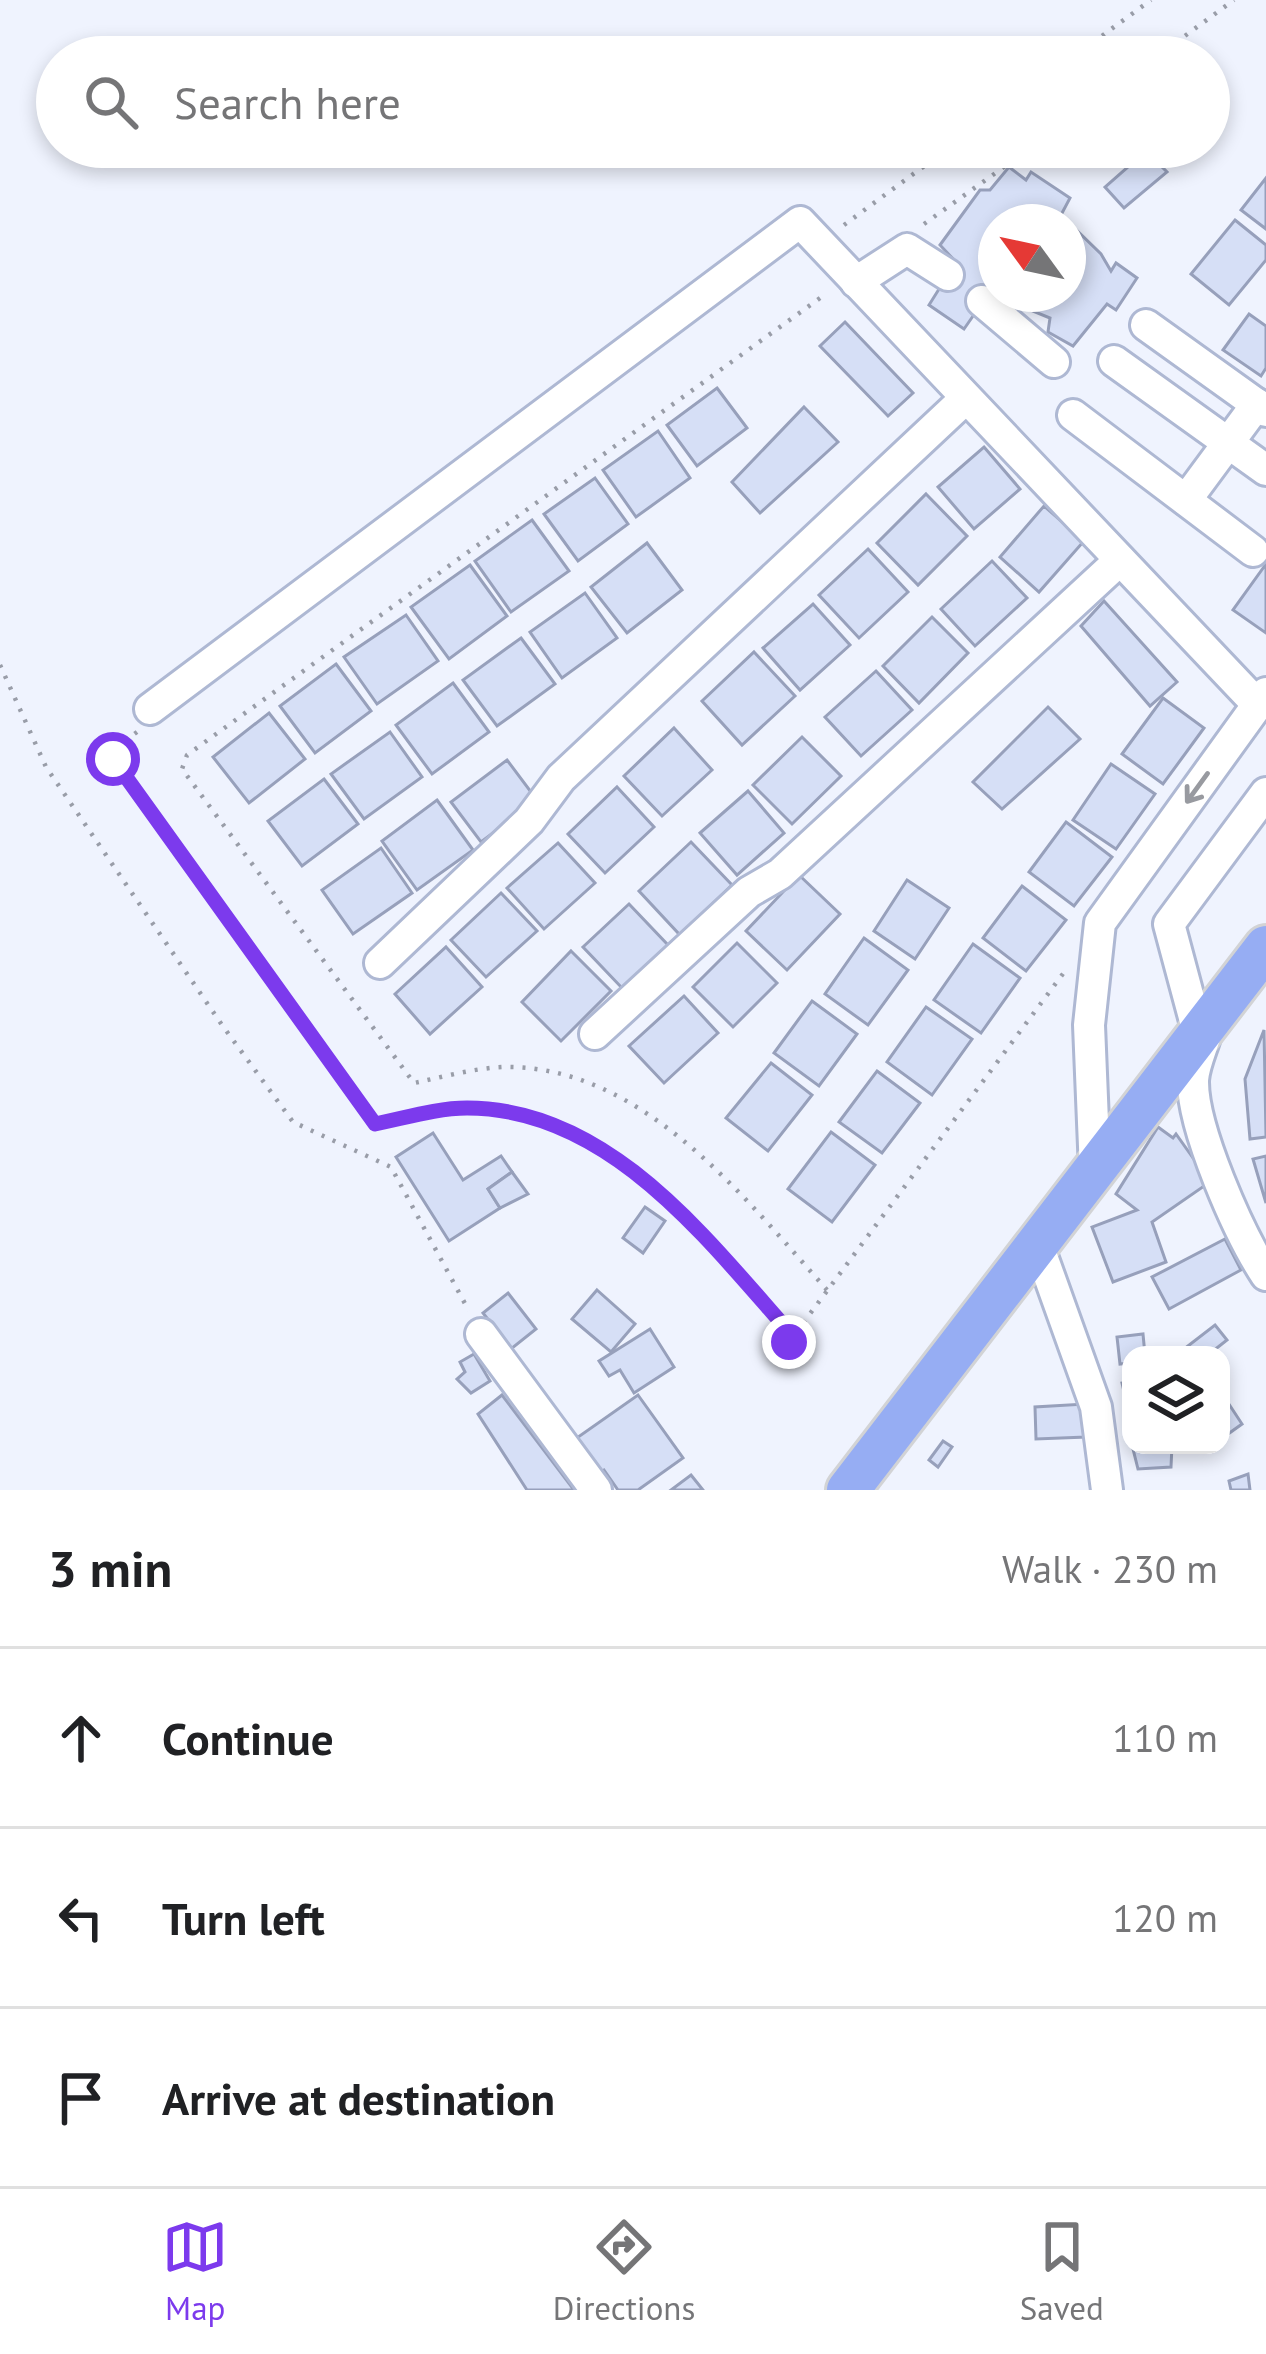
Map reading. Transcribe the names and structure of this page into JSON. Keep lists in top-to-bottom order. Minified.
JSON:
{"north":"top left","page":{"search":"Search here","heading":["3 min","Walk · 230 m"],"list":[["Continue","110 m"],["Turn left","120 m"],"Arrive at destination"],"nav":["Map","Directions","Saved"]}}
